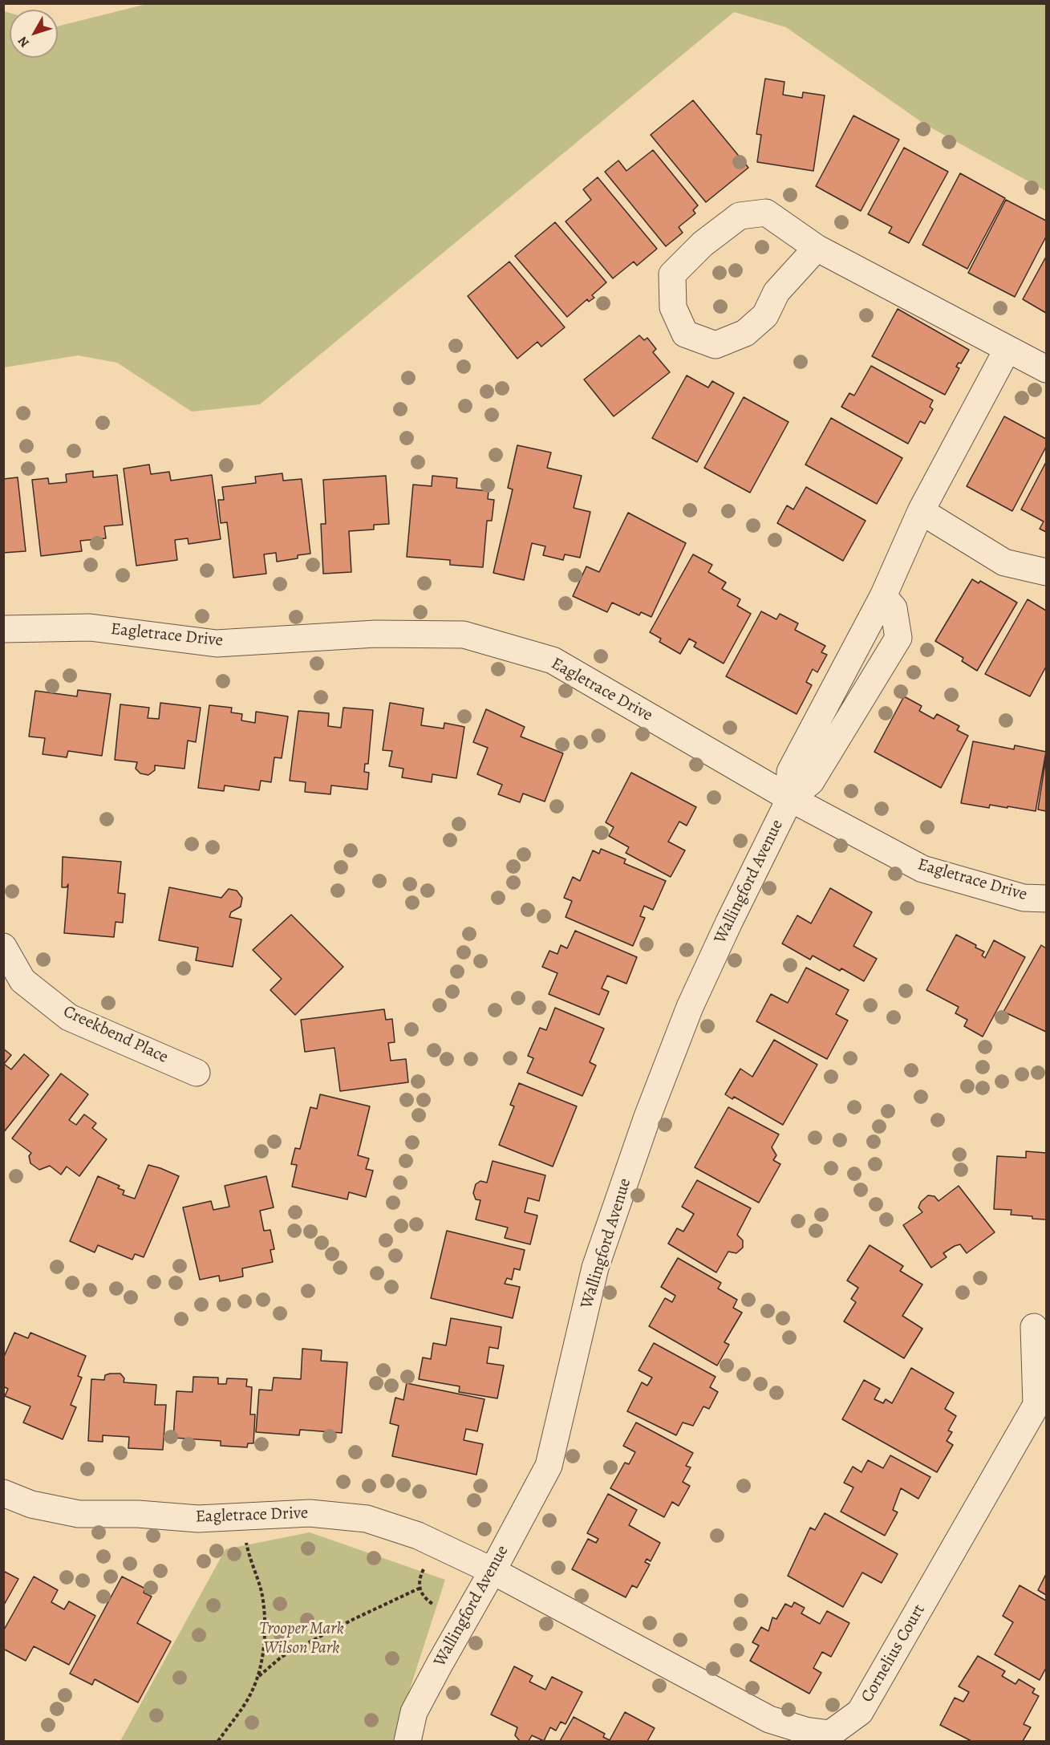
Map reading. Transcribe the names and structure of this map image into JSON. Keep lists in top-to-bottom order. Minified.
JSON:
{"streets":{"street":["Eagletrace Drive","Wallingford Avenue","Creekbend Place","Cornelius Court"]},"crossings":[["Eagletrace Drive","Wallingford Avenue"],["Eagletrace Drive","Cornelius Court"],["Wallingford Avenue","Cornelius Court"]],"parks":["Trooper Mark Wilson Park"],"north":"bottom left"}
